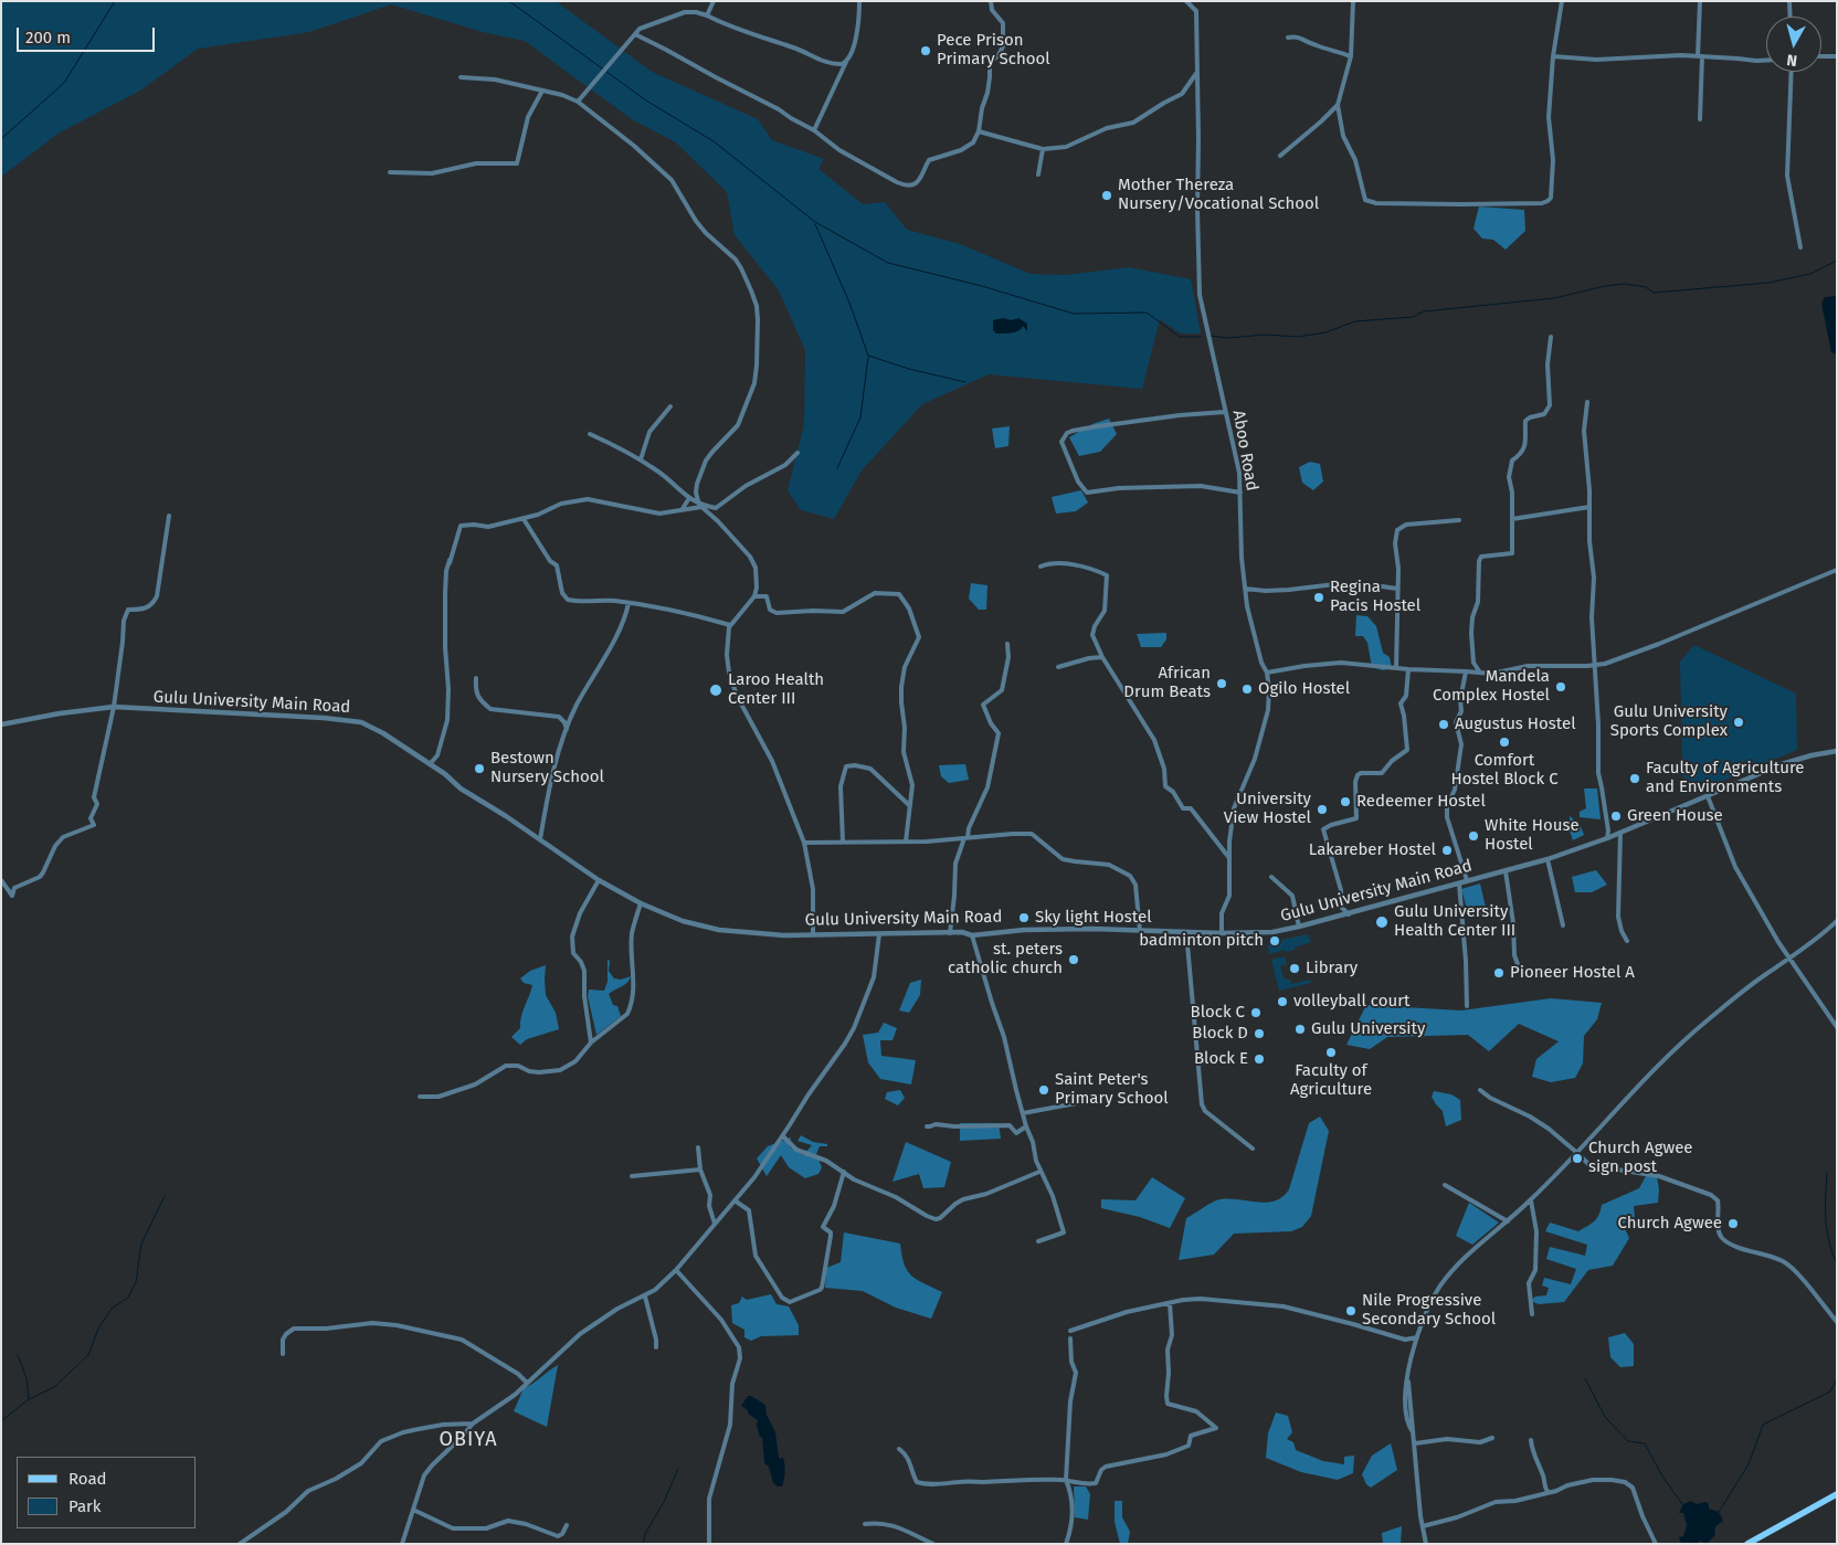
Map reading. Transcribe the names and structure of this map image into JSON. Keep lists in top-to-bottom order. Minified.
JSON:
{"streets":{"street":["Aboo Road","Gulu University Main Road"]},"crossings":[["Aboo Road","Gulu University Main Road"]],"districts":["OBIYA"],"places":["Pece Prison Primary School","Mother Thereza Nursery/Vocational School","Regina Pacis Hostel","African Drum Beats","Mandela Complex Hostel","Ogilo Hostel","Laroo Health Center III","Gulu University Sports Complex","Augustus Hostel","Comfort Hostel Block C","Bestown Nursery School","Faculty of Agriculture and Environments","Redeemer Hostel","University View Hostel","Green House","White House Hostel","Lakareber Hostel","Sky light Hostel","Gulu University Health Center III","badminton pitch","st. peters catholic church","Library","Pioneer Hostel A","volleyball court","Block C","Gulu University","Block D","Faculty of Agriculture","Block E","Saint Peter's Primary School","Church Agwee sign post","Church Agwee","Nile Progressive Secondary School"],"legend":["Road","Park"],"scale_bar":"200 m","north":"bottom"}
